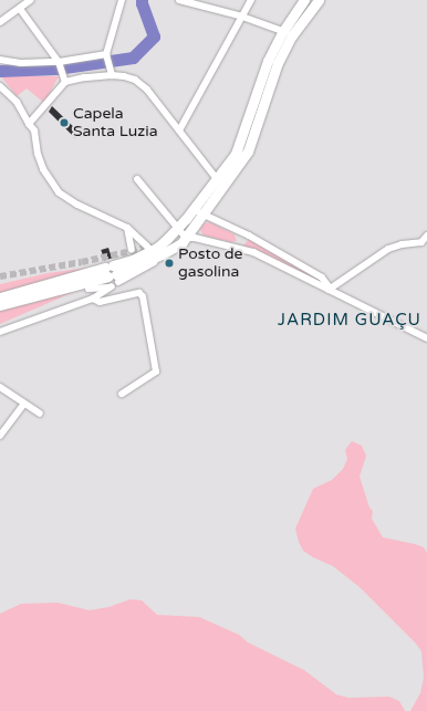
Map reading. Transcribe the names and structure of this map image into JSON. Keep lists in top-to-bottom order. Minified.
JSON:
{"districts":["JARDIM GUAÇU"],"places":["Capela Santa Luzia","Posto de gasolina"]}
